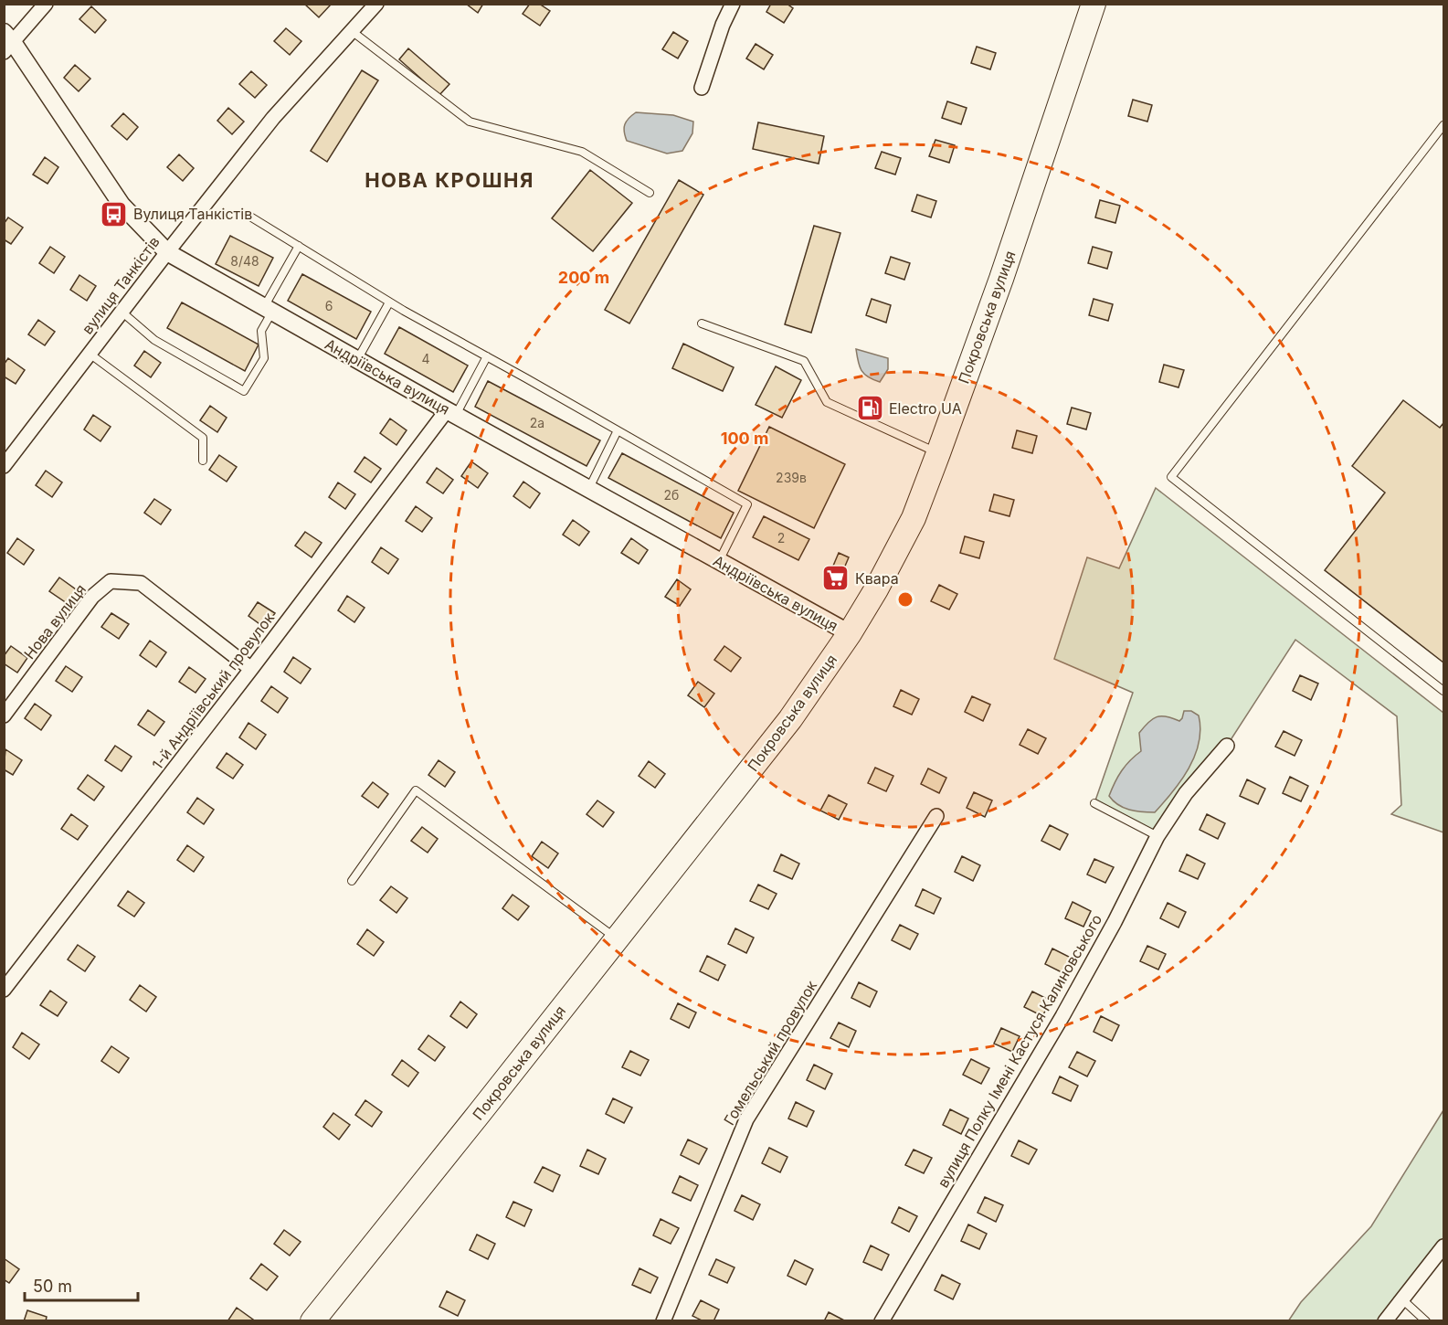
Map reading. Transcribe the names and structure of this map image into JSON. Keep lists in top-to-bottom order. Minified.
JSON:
{"streets":{"highway":["Покровська вулиця"],"street":["вулиця Танкістів","Андріївська вулиця","Нова вулиця","1-й Андріївський провулок","вулиця Полку Імені Кастуся Калиновського","Гомельський провулок"]},"crossings":[["вулиця Танкістів","Андріївська вулиця"],["Покровська вулиця","Андріївська вулиця"],["Андріївська вулиця","1-й Андріївський провулок"],["Нова вулиця","1-й Андріївський провулок"]],"districts":["НОВА КРОШНЯ"],"places":{"bus stop":["Вулиця Танкістів"],"fuel station":["Electro UA"],"supermarket":["Квара"]},"house_numbers":["8/48","6","4","2а","239в","2б","2"],"scale_bar":"50 m","rings":["200 m","100 m"]}
